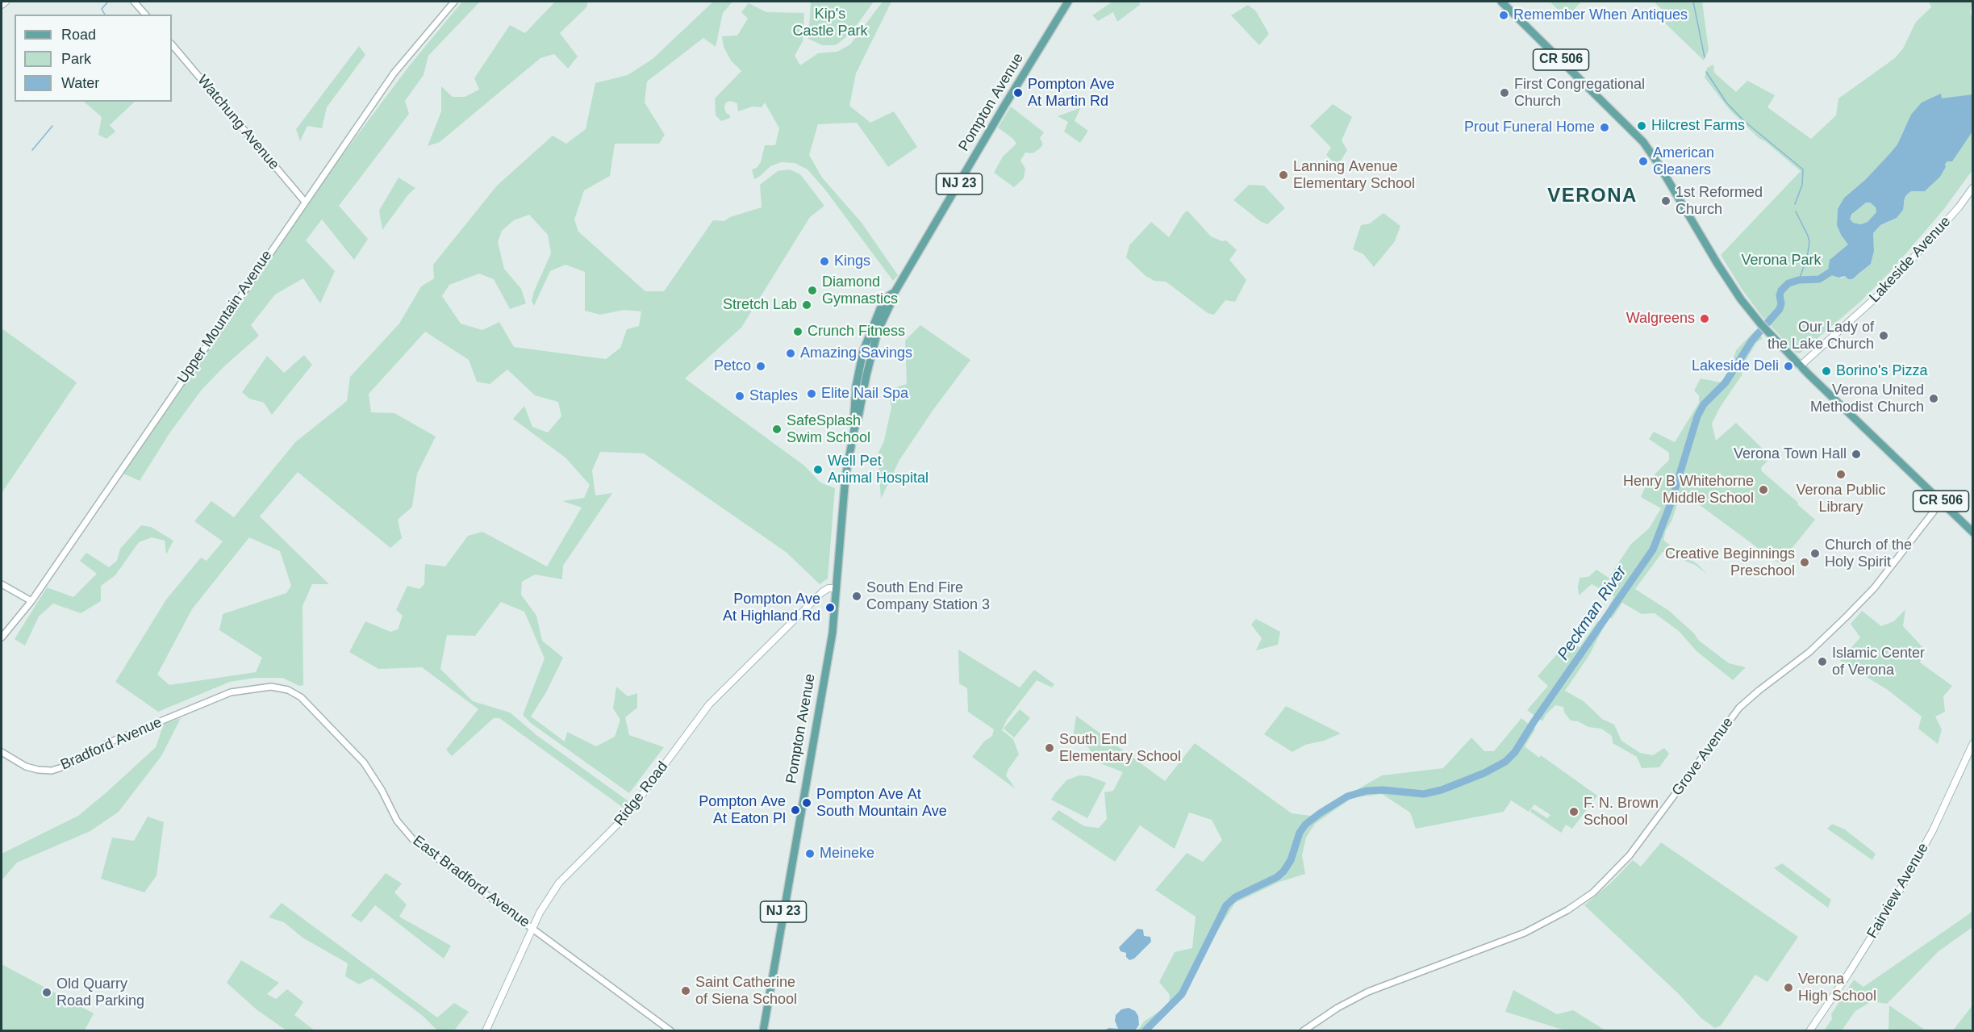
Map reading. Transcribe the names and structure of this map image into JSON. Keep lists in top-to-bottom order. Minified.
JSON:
{"streets":{"main road":["CR 506","Pompton Avenue","NJ 23","Lakeside Avenue","Ridge Road","Fairview Avenue"],"street":["Watchung Avenue","Upper Mountain Avenue","Bradford Avenue","Grove Avenue","East Bradford Avenue"]},"crossings":[["CR 506","Lakeside Avenue"],["CR 506","Grove Avenue"],["Pompton Avenue","Ridge Road"],["Watchung Avenue","Upper Mountain Avenue"],["Bradford Avenue","East Bradford Avenue"],["Ridge Road","East Bradford Avenue"]],"districts":["VERONA"],"water":["Peckman River"],"parks":["Kip's Castle Park","Verona Park"],"places":["Remember When Antiques","Pompton Ave At Martin Rd","First Congregational Church","Hilcrest Farms","Prout Funeral Home","American Cleaners","Lanning Avenue Elementary School","1st Reformed Church","Kings","Diamond Gymnastics","Stretch Lab","Walgreens","Crunch Fitness","Our Lady of the Lake Church","Amazing Savings","Petco","Lakeside Deli","Borino's Pizza","Elite Nail Spa","Staples","Verona United Methodist Church","SafeSplash Swim School","Verona Town Hall","Well Pet Animal Hospital","Verona Public Library","Henry B Whitehorne Middle School","Church of the Holy Spirit","Creative Beginnings Preschool","South End Fire Company Station 3","Pompton Ave At Highland Rd","Islamic Center of Verona","South End Elementary School","Pompton Ave At South Mountain Ave","Pompton Ave At Eaton Pl","F. N. Brown School","Meineke","Verona High School","Saint Catherine of Siena School","Old Quarry Road Parking"],"legend":["Road","Park","Water"]}
